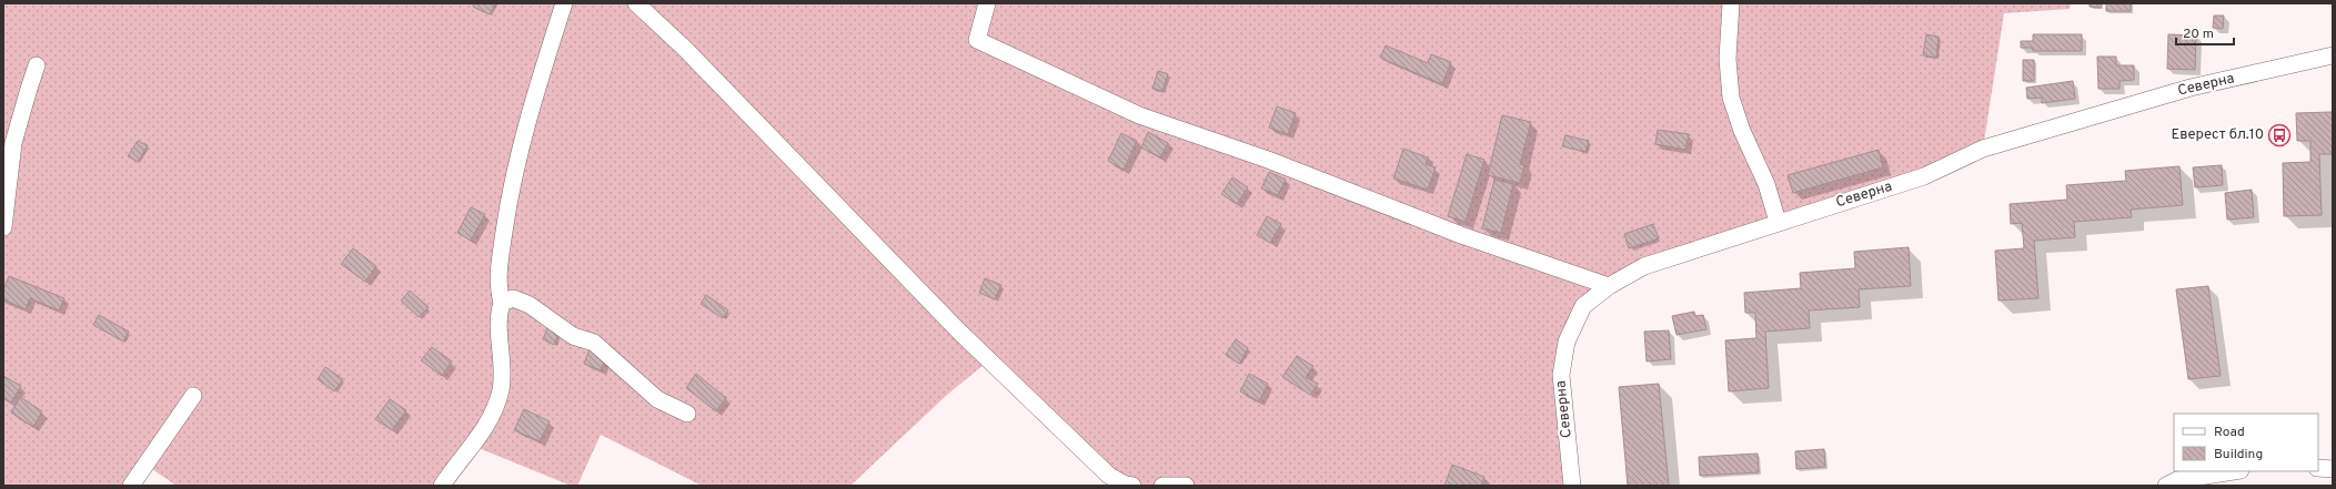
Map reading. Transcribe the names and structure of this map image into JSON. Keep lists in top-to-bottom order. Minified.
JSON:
{"streets":{"street":["Северна"]},"places":{"bus stop":["Еверест бл.10"]},"legend":["Road","Building"],"scale_bar":"20 m"}
